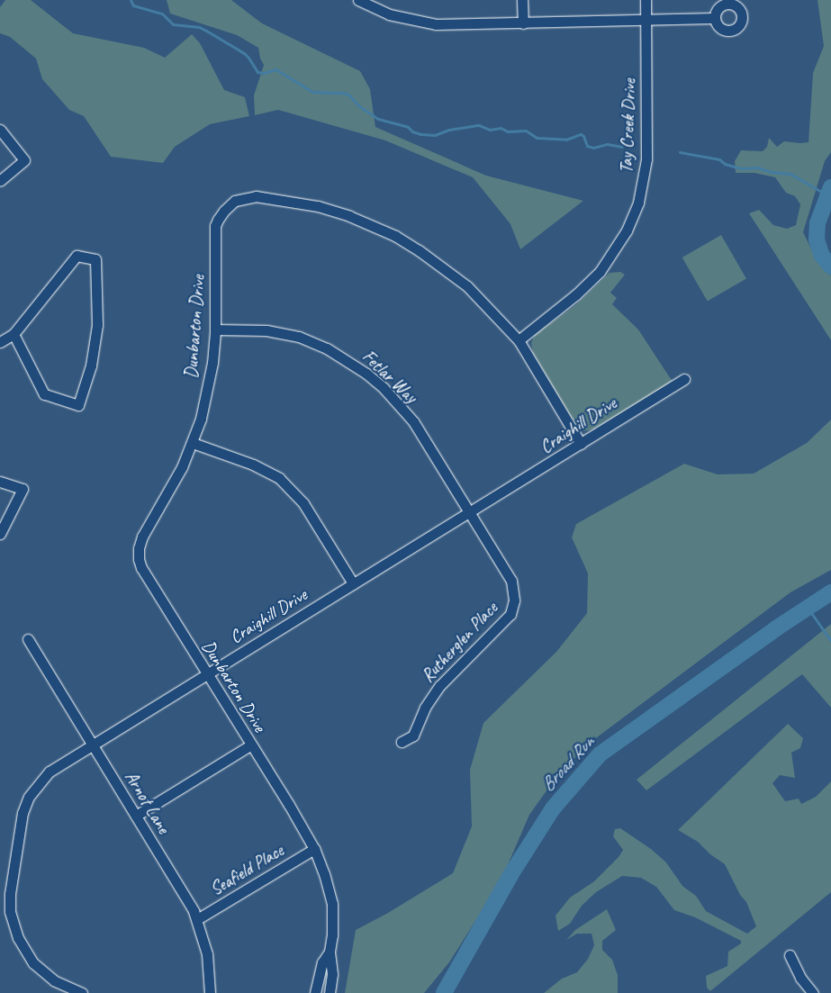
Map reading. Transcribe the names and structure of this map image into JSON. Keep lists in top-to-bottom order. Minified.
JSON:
{"streets":{"street":["Tay Creek Drive","Dunbarton Drive","Fetlar Way","Craighill Drive","Rutherglen Place","Arnot Lane","Seafield Place"]},"crossings":[["Tay Creek Drive","Dunbarton Drive"],["Dunbarton Drive","Fetlar Way"],["Dunbarton Drive","Craighill Drive"],["Dunbarton Drive","Seafield Place"],["Fetlar Way","Craighill Drive"],["Fetlar Way","Rutherglen Place"],["Craighill Drive","Rutherglen Place"],["Craighill Drive","Arnot Lane"],["Arnot Lane","Seafield Place"]],"water":["Broad Run"]}
